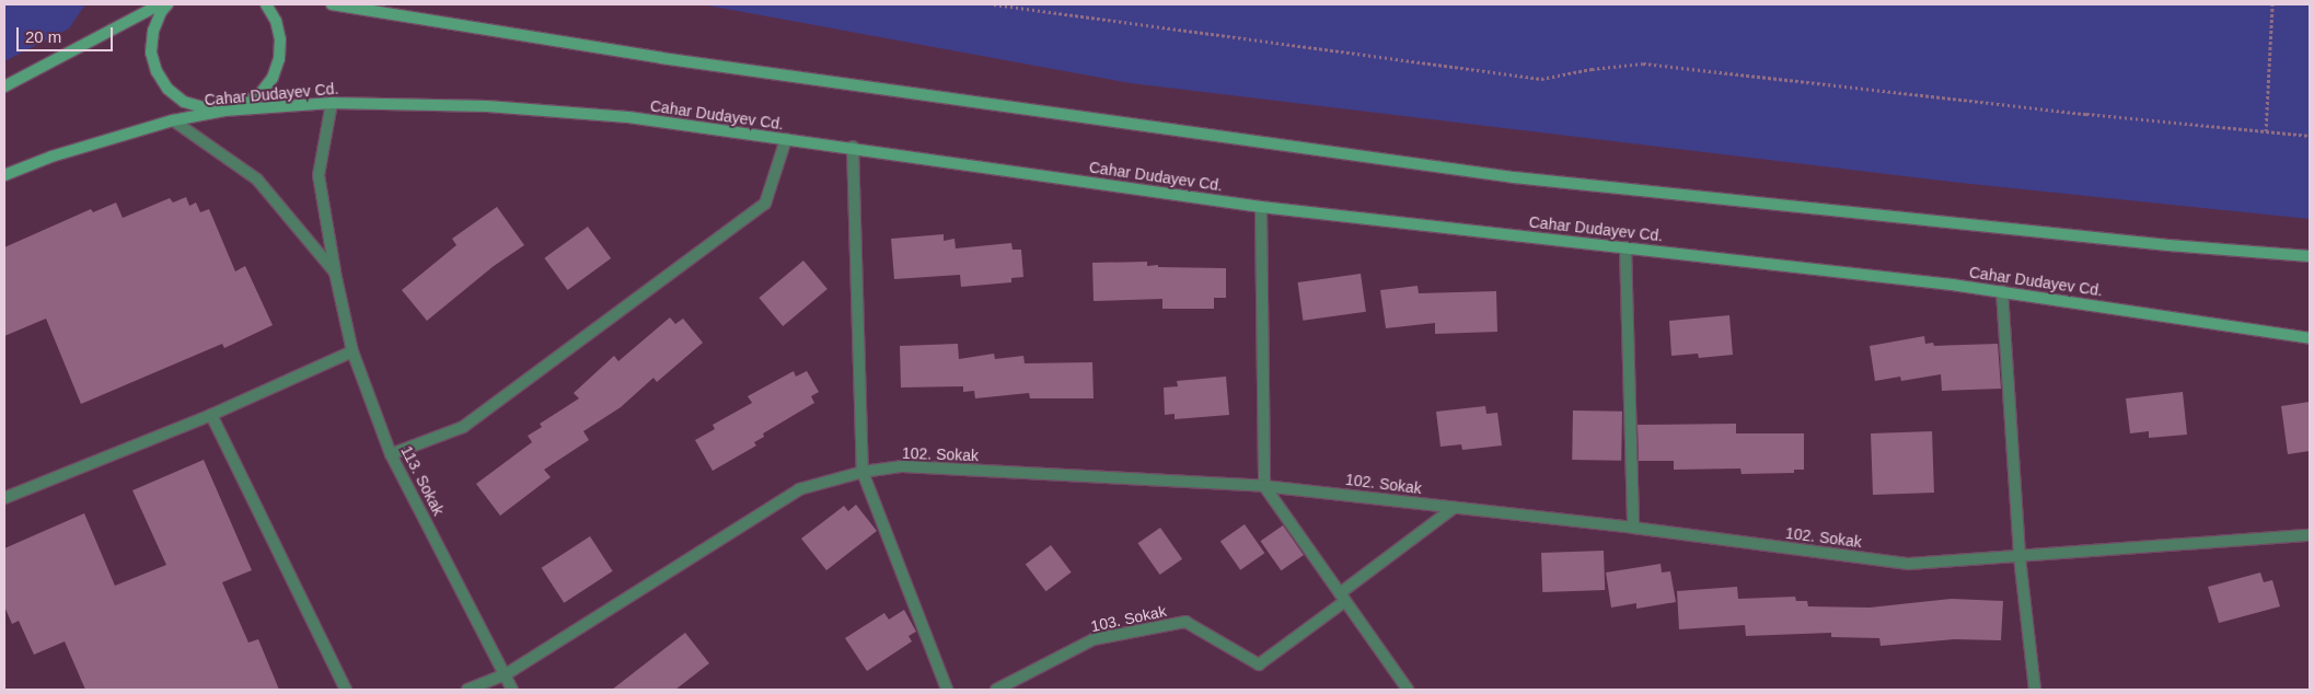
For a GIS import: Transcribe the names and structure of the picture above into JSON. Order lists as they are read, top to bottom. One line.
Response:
{"streets":{"main road":["Cahar Dudayev Cd."],"street":["102. Sokak","113. Sokak","103. Sokak"]},"crossings":[["Cahar Dudayev Cd.","113. Sokak"],["102. Sokak","113. Sokak"]],"scale_bar":"20 m"}
